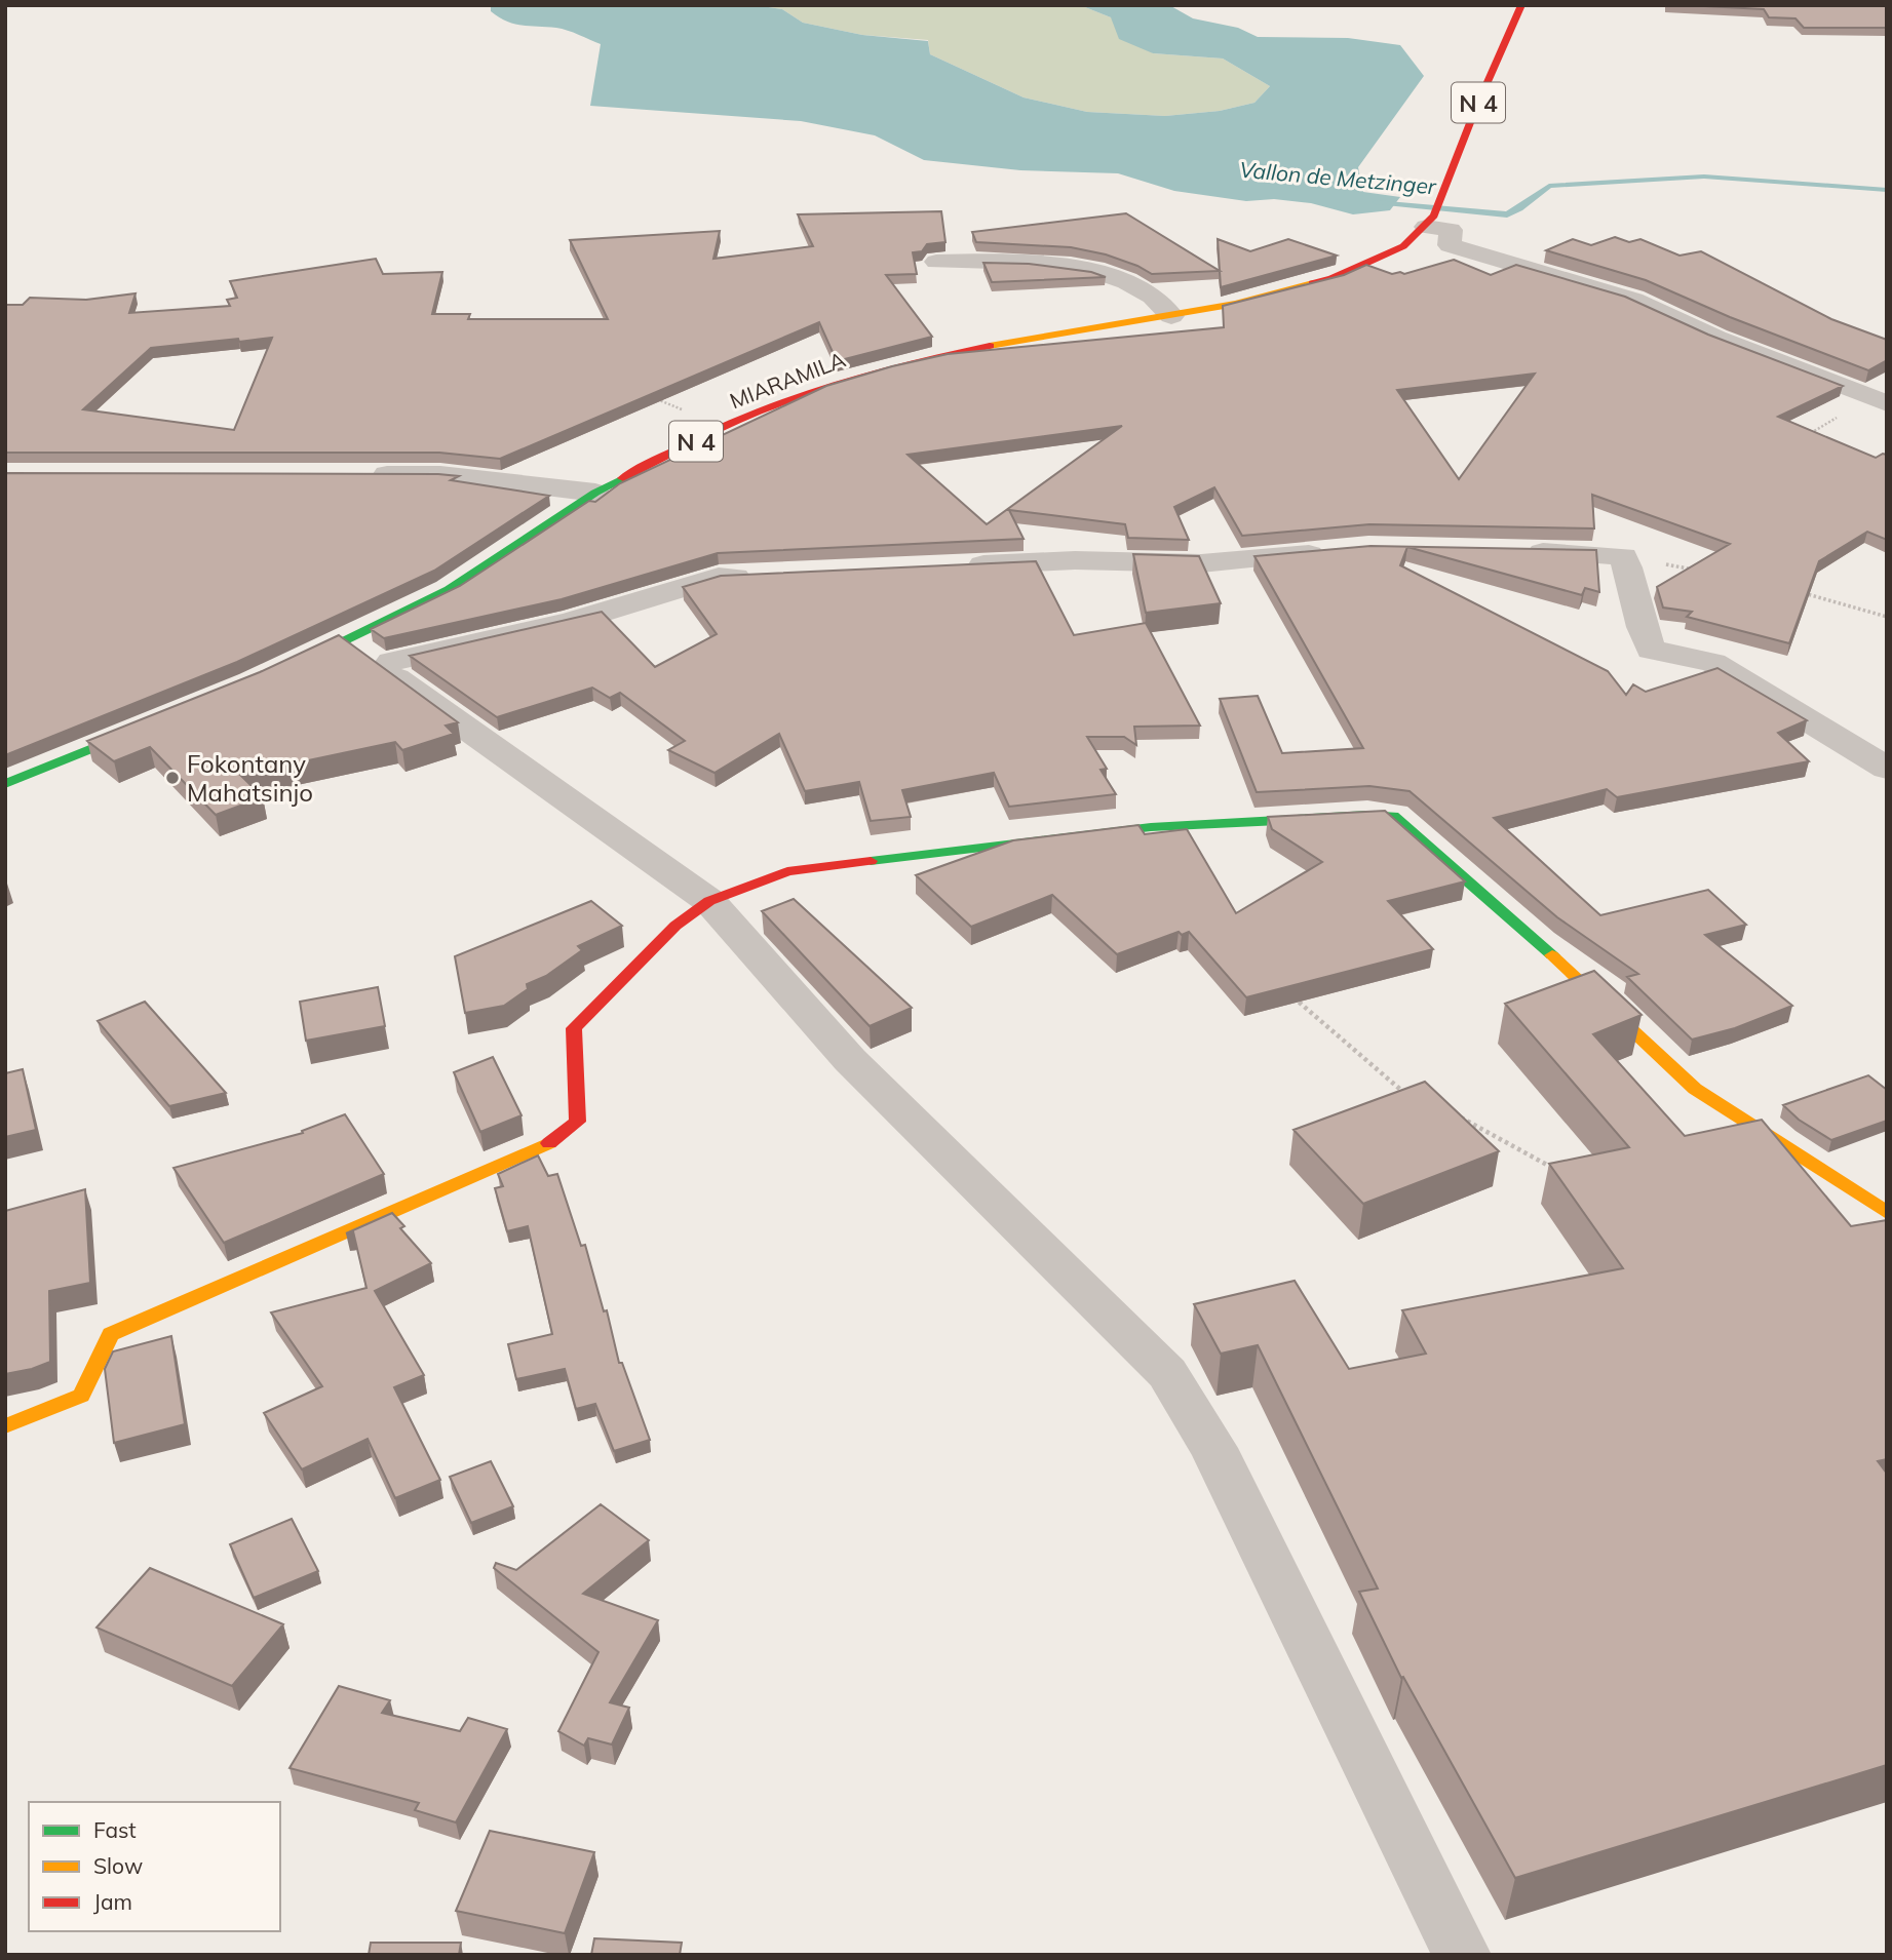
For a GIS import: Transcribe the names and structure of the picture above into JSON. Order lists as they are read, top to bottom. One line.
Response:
{"streets":{"main road":["N 4","MIARAMILA"]},"crossings":[["N 4","MIARAMILA"]],"water":["Vallon de Metzinger"],"places":["Fokontany Mahatsinjo"],"legend":["Fast","Slow","Jam"]}
